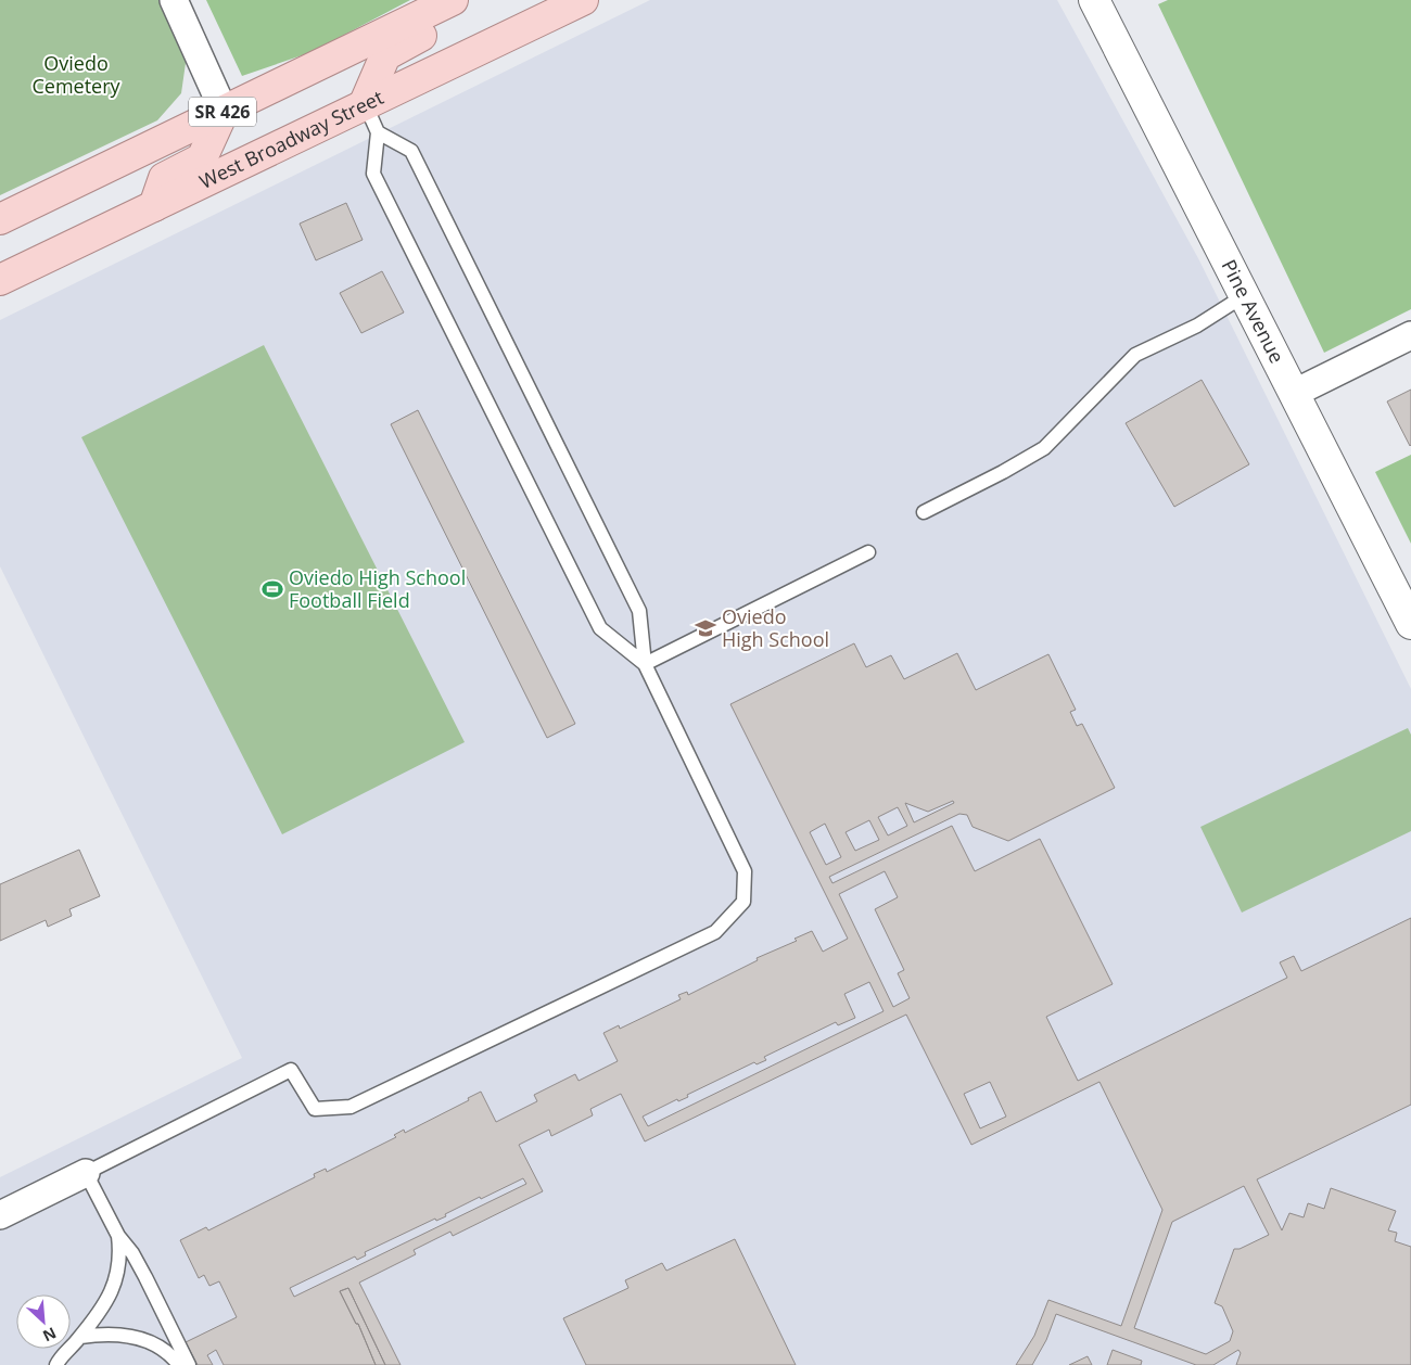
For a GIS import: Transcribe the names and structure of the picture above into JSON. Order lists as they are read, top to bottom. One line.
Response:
{"streets":{"main road":["SR 426","West Broadway Street"],"street":["Pine Avenue"]},"parks":["Oviedo Cemetery"],"places":{"sports":["Oviedo High School Football Field"],"school or university":["Oviedo High School"]},"north":"bottom right"}
